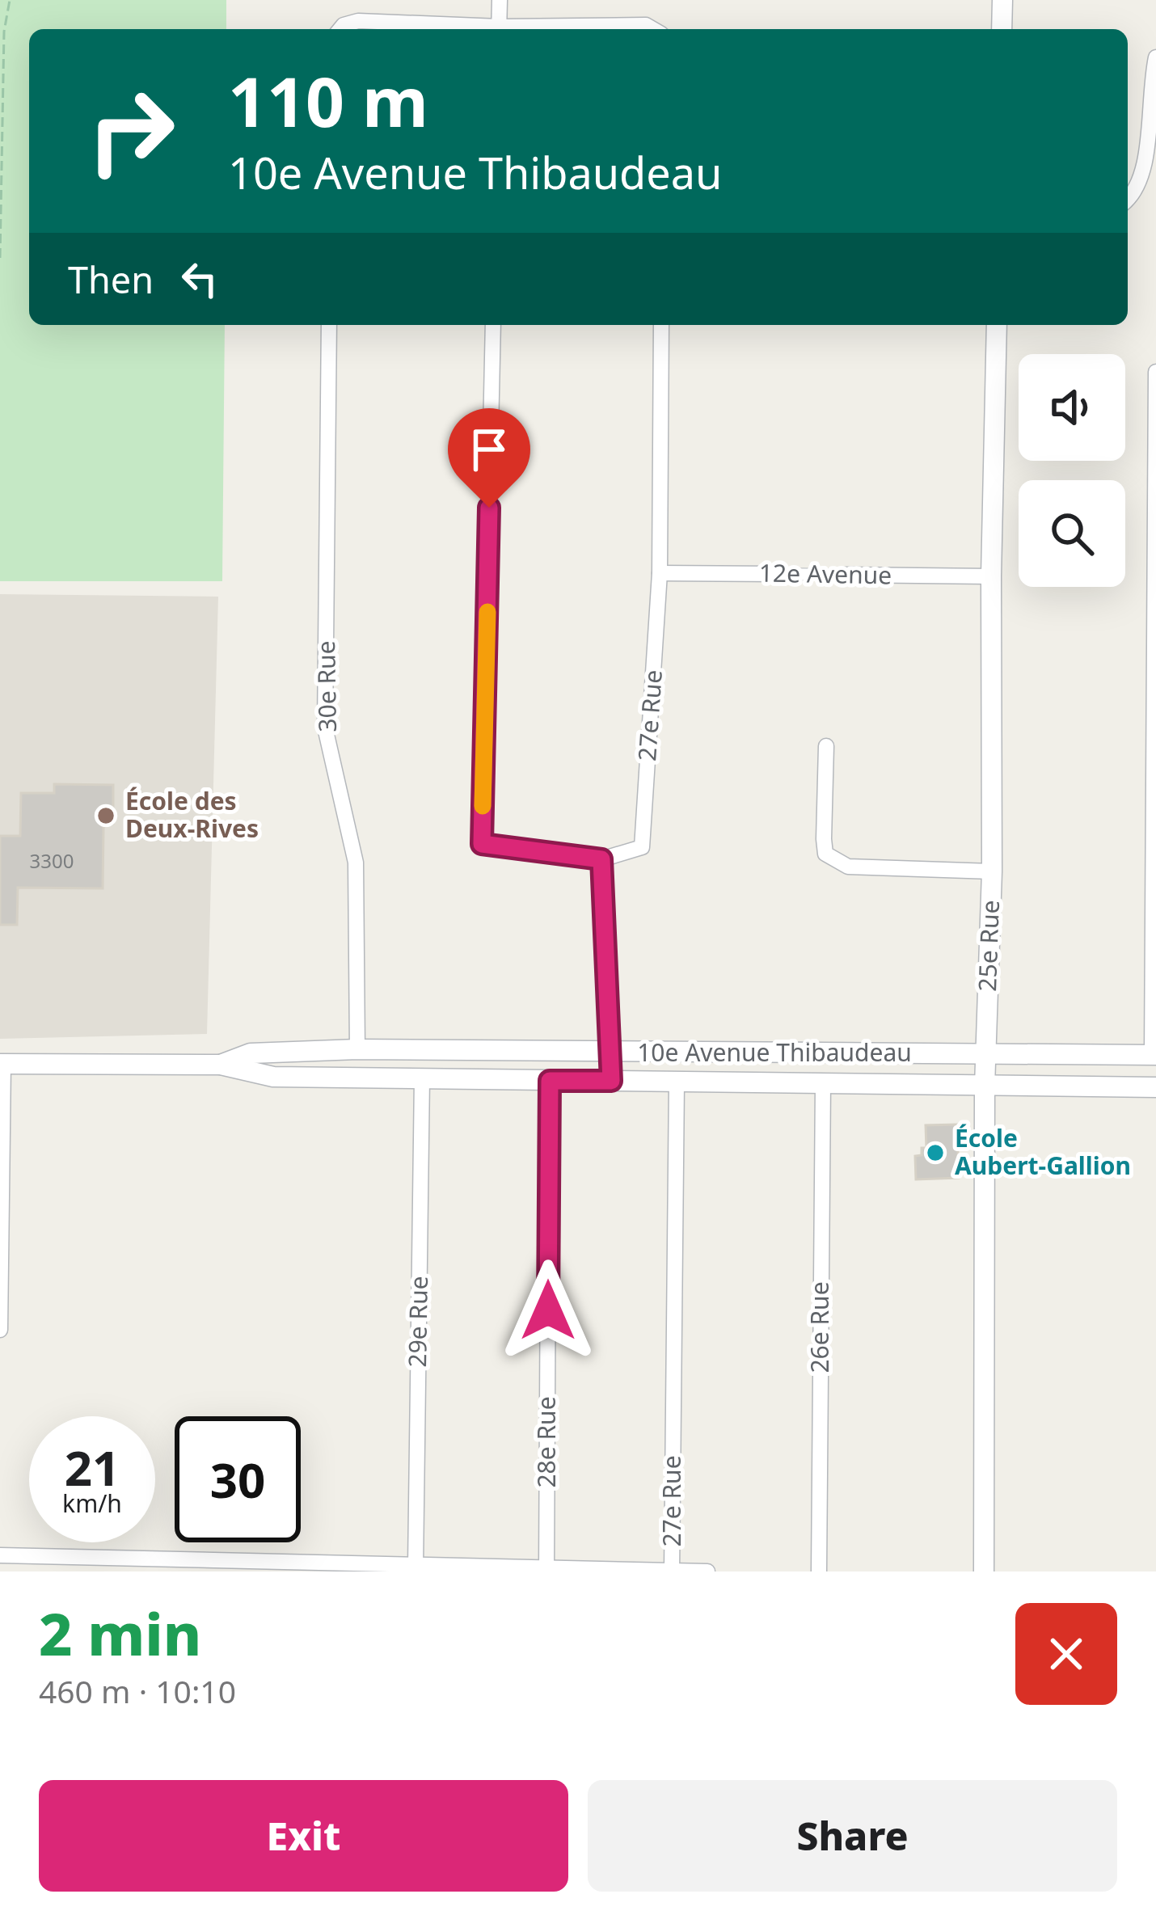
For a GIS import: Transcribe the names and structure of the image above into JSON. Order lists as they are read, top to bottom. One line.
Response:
{"streets":{"street":["12e Avenue","30e Rue","27e Rue","25e Rue","10e Avenue Thibaudeau","29e Rue","26e Rue","28e Rue"]},"crossings":[["12e Avenue","27e Rue"],["12e Avenue","25e Rue"],["30e Rue","10e Avenue Thibaudeau"],["27e Rue","10e Avenue Thibaudeau"],["25e Rue","10e Avenue Thibaudeau"],["10e Avenue Thibaudeau","29e Rue"],["10e Avenue Thibaudeau","26e Rue"],["10e Avenue Thibaudeau","28e Rue"]],"places":["École des Deux-Rives","École Aubert-Gallion"],"house_numbers":["3300"],"page":{"turn":["110 m","10e Avenue Thibaudeau"],"then":"Then","speed":"21 km/h","limit":"30","heading":["2 min","460 m · 10:10"],"buttons":["Exit","Share"]}}
